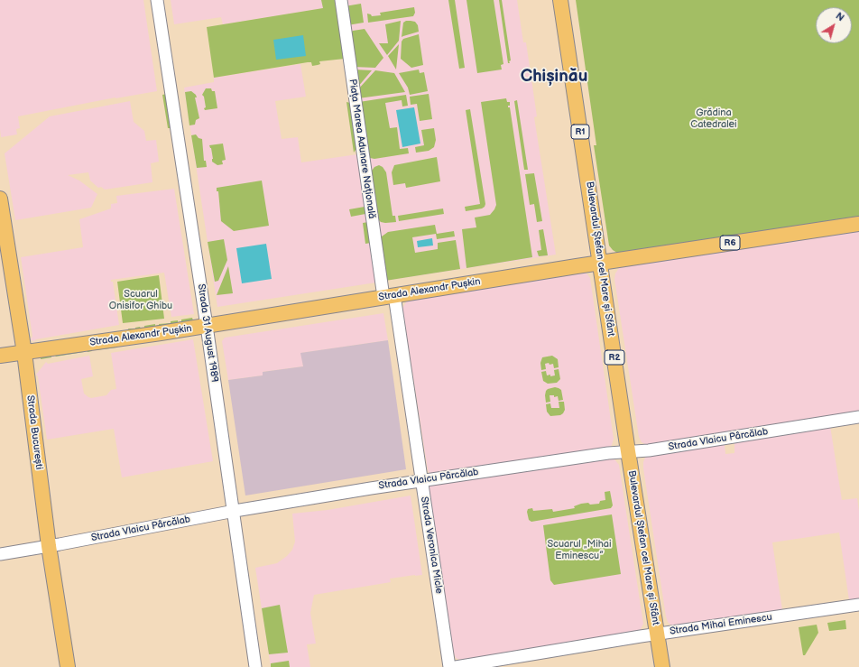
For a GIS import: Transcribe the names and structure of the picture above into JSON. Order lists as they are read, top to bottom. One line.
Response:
{"streets":{"main road":["R1","R6","Bulevardul Ștefan cel Mare și Sfânt","Strada Alexandr Pușkin","R2","Strada București"],"street":["Piața Marea Adunare Națională","Strada 31 August 1989","Strada Vlaicu Pârcălab","Strada Veronica Micle","Strada Mihai Eminescu"]},"crossings":[["Piața Marea Adunare Națională","Strada Alexandr Pușkin"],["Piața Marea Adunare Națională","Strada Veronica Micle"],["Bulevardul Ștefan cel Mare și Sfânt","Strada Alexandr Pușkin"],["Bulevardul Ștefan cel Mare și Sfânt","Strada Vlaicu Pârcălab"],["Bulevardul Ștefan cel Mare și Sfânt","Strada Mihai Eminescu"],["Strada Alexandr Pușkin","Strada 31 August 1989"],["Strada Alexandr Pușkin","Strada București"],["Strada Alexandr Pușkin","Strada Veronica Micle"],["Strada 31 August 1989","Strada Vlaicu Pârcălab"],["Strada București","Strada Vlaicu Pârcălab"],["Strada Vlaicu Pârcălab","Strada Veronica Micle"]],"districts":["Chișinău"],"parks":["Grădina Catedralei","Scuarul Onisifor Ghibu","Scuarul „Mihai Eminescu”"],"north":"top right"}
